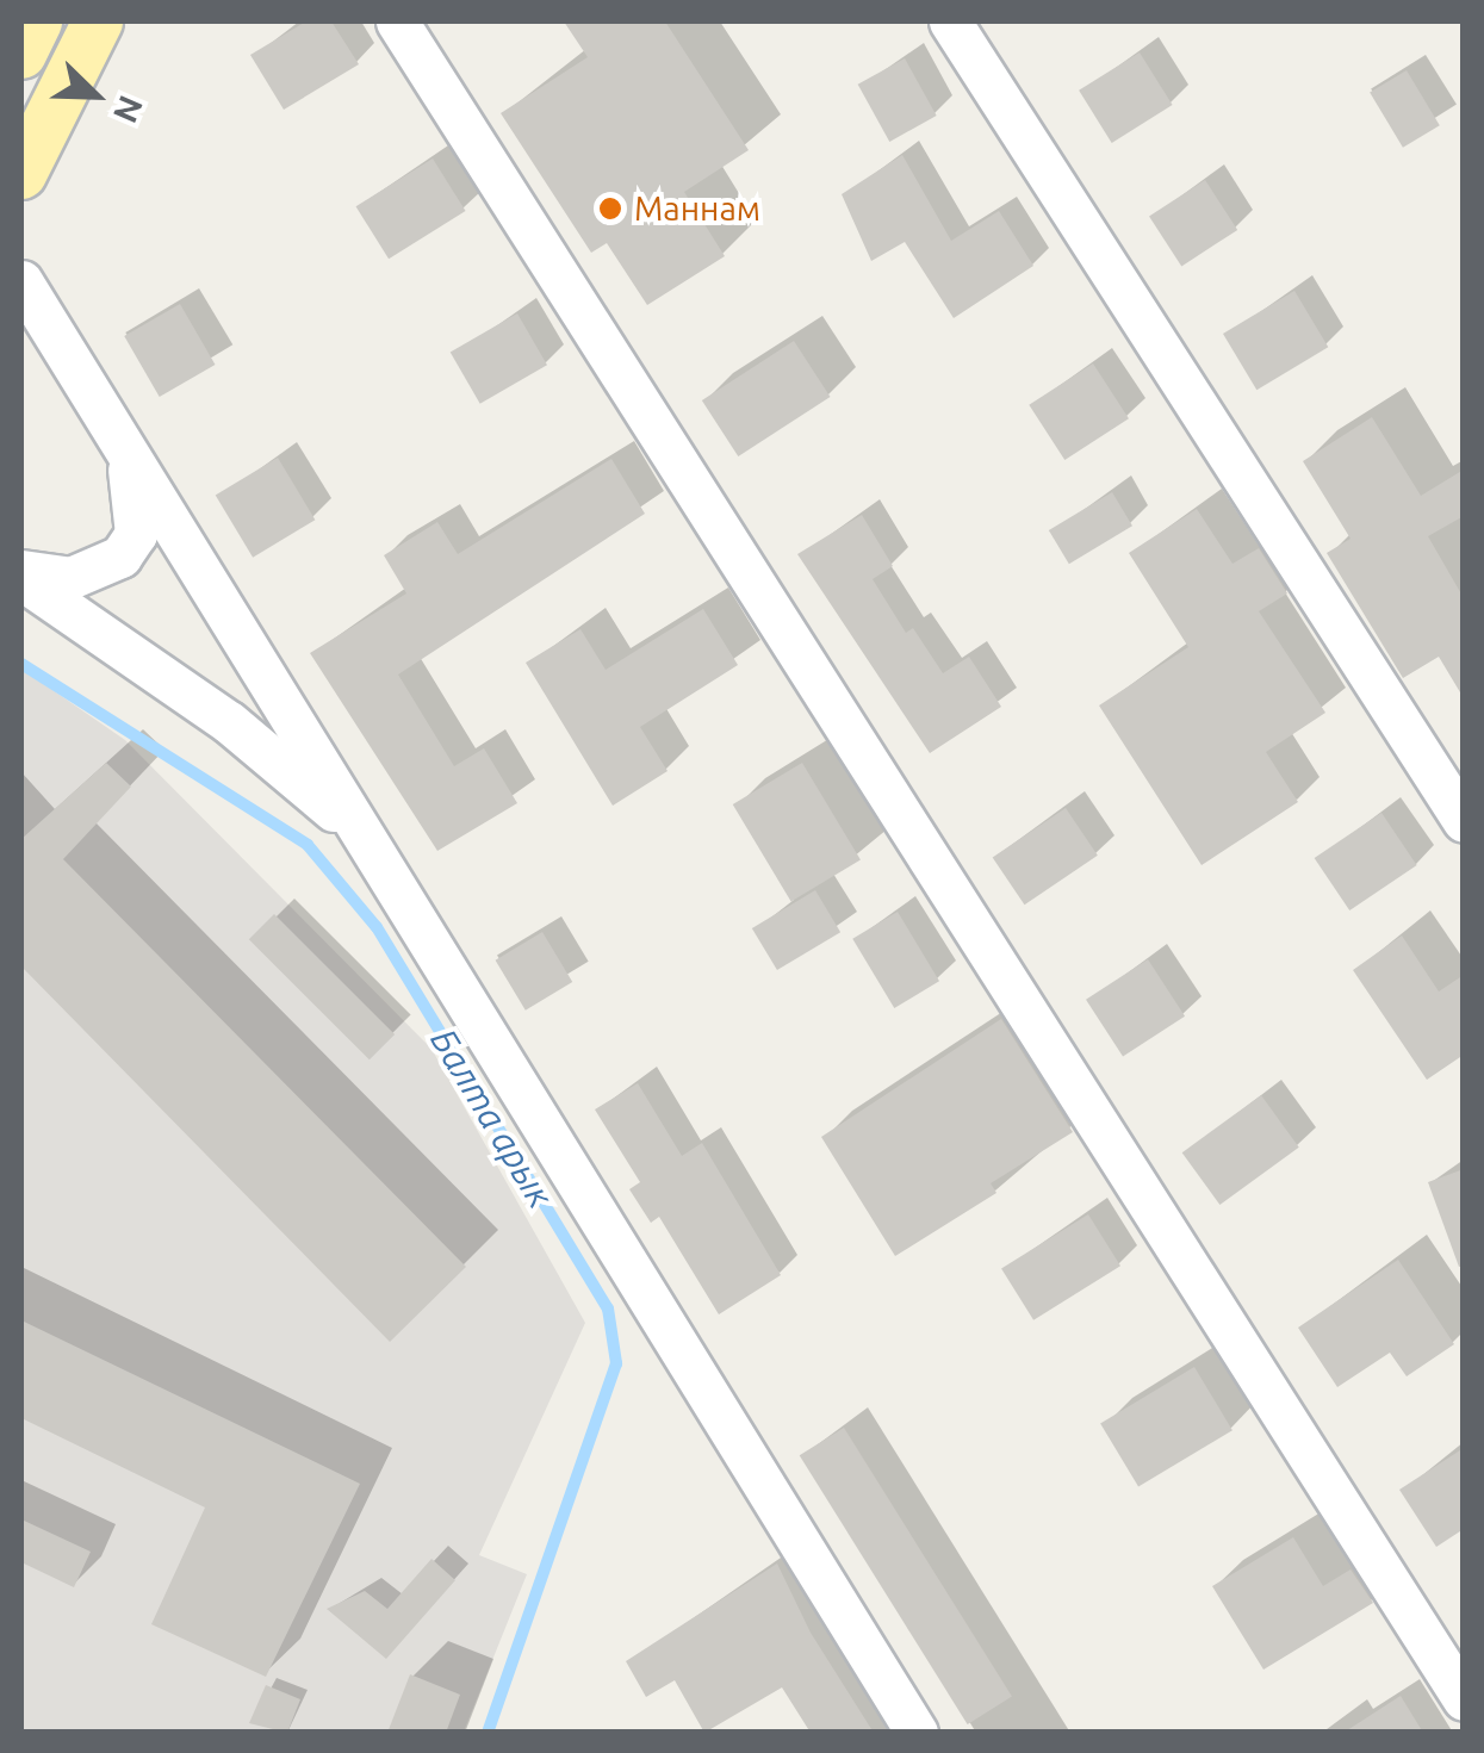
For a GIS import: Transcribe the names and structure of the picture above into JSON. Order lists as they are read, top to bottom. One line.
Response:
{"water":["Балта арык"],"places":["Маннам"],"north":"bottom right"}
